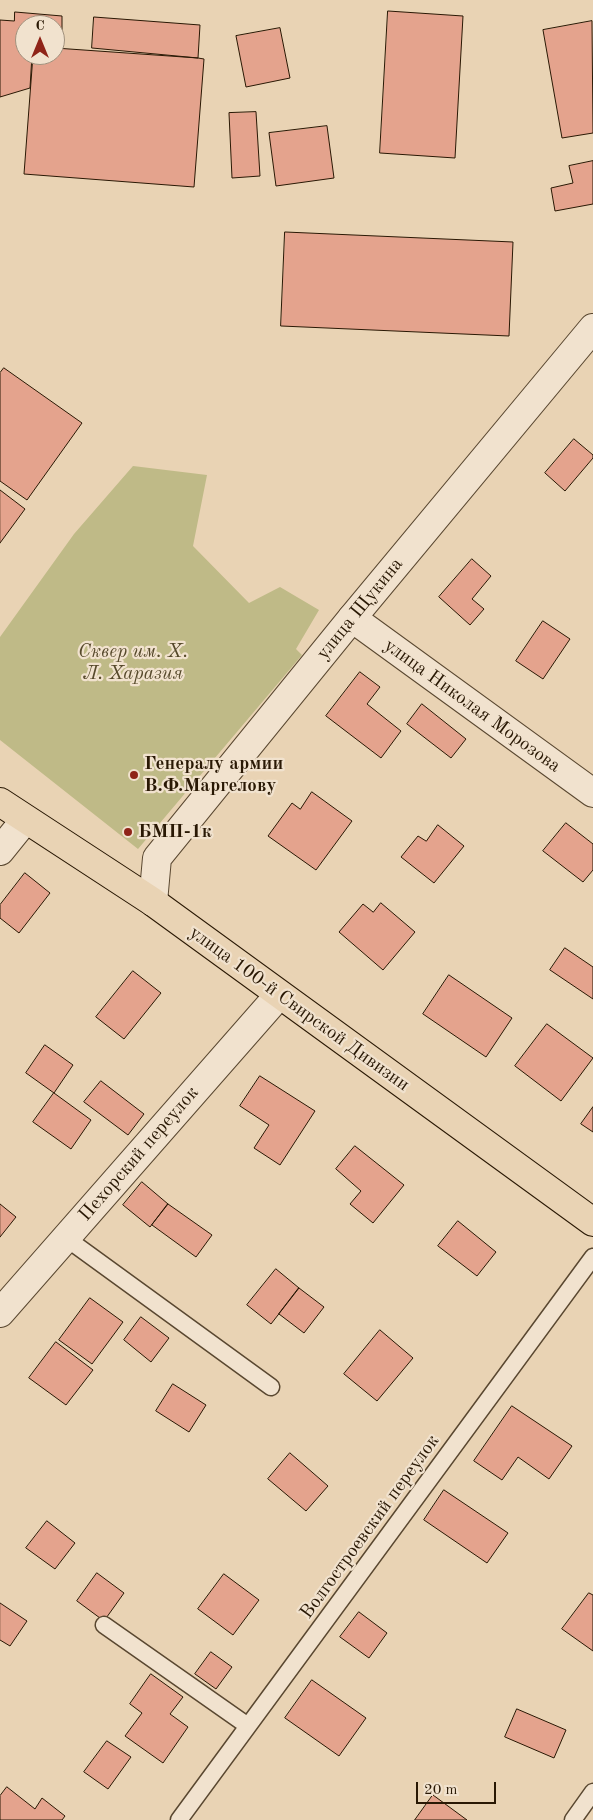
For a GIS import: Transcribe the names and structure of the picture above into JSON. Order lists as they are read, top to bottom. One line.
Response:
{"streets":{"main road":["улица 100-й Свирской Дивизии"],"street":["улица Щукина","улица Николая Морозова","Пехорский переулок"],"lane":["Волгостроевский переулок"]},"crossings":[["улица Щукина","улица Николая Морозова"],["улица Щукина","улица 100-й Свирской Дивизии"],["улица 100-й Свирской Дивизии","Пехорский переулок"]],"parks":["Сквер им. Х. Л. Харазия"],"places":["Генералу армии В.Ф.Маргелову","БМП-1к"],"scale_bar":"20 m","north":"top"}
